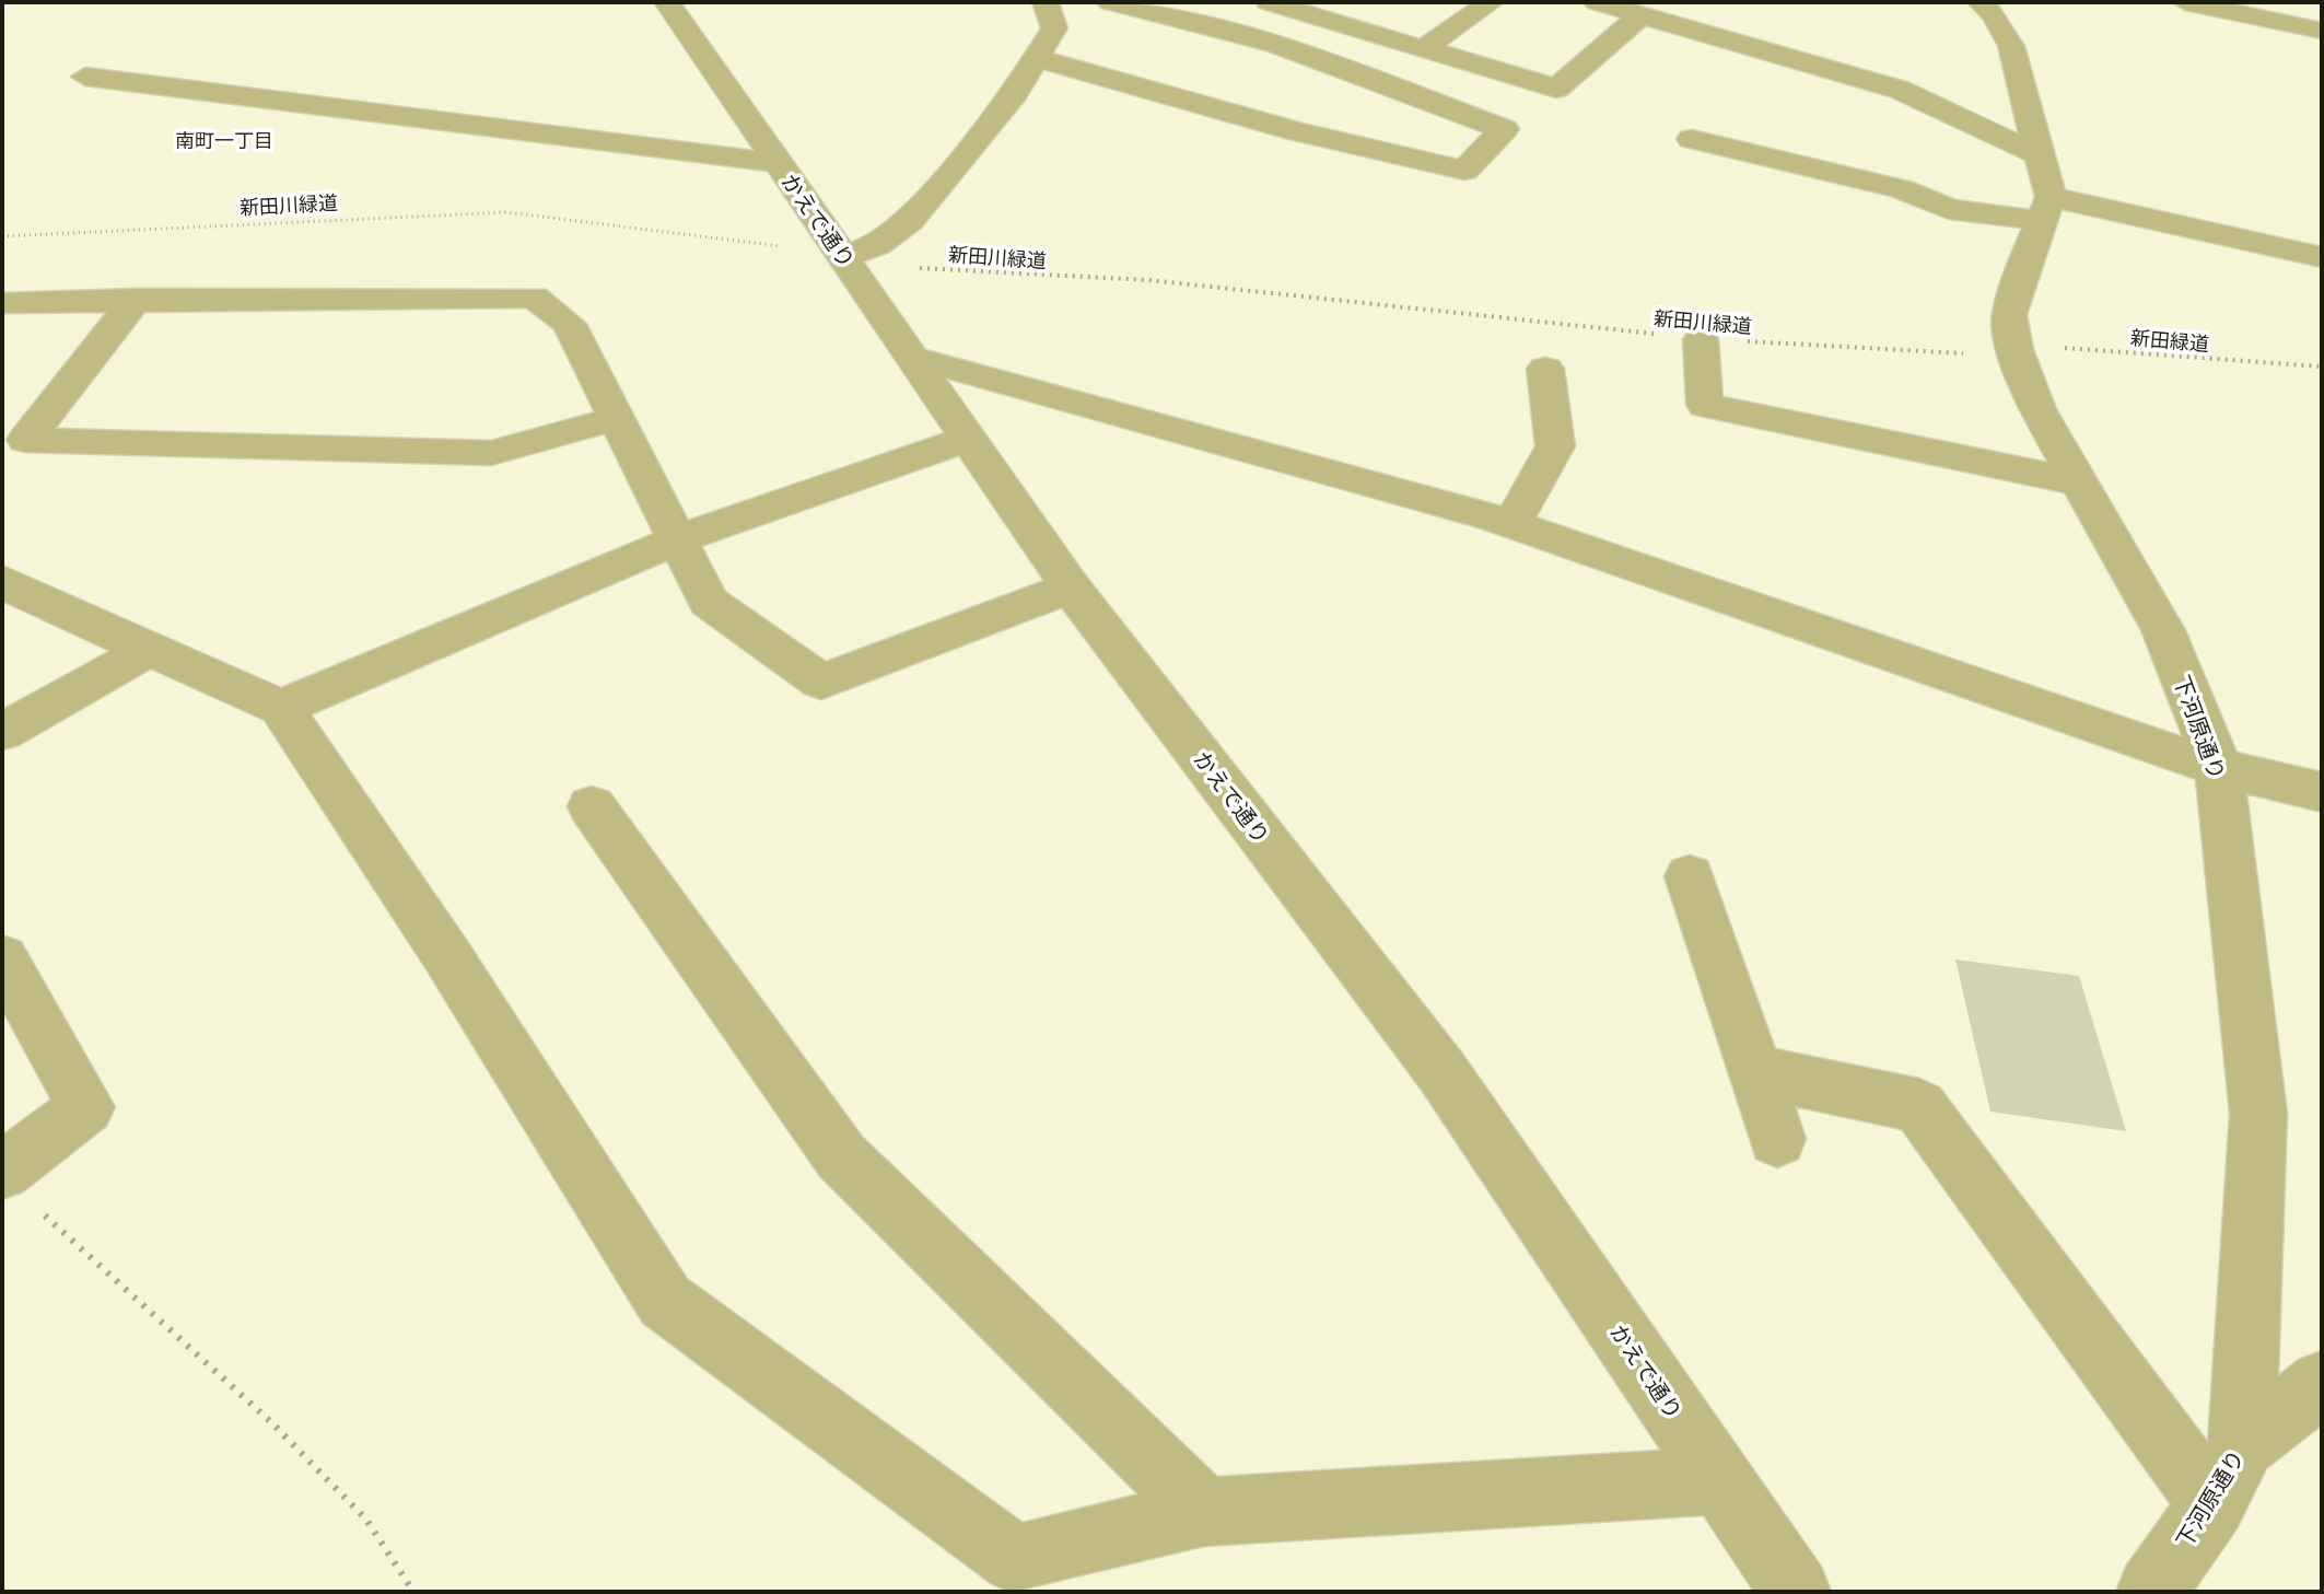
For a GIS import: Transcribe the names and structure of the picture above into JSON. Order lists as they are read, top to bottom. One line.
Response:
{"streets":{"street":["かえで通り","下河原通り"],"path":["新田川緑道","新田緑道"]},"crossings":[["新田川緑道","かえで通り"],["新田川緑道","新田緑道"],["新田川緑道","下河原通り"],["新田緑道","下河原通り"]],"districts":["南町一丁目"]}
